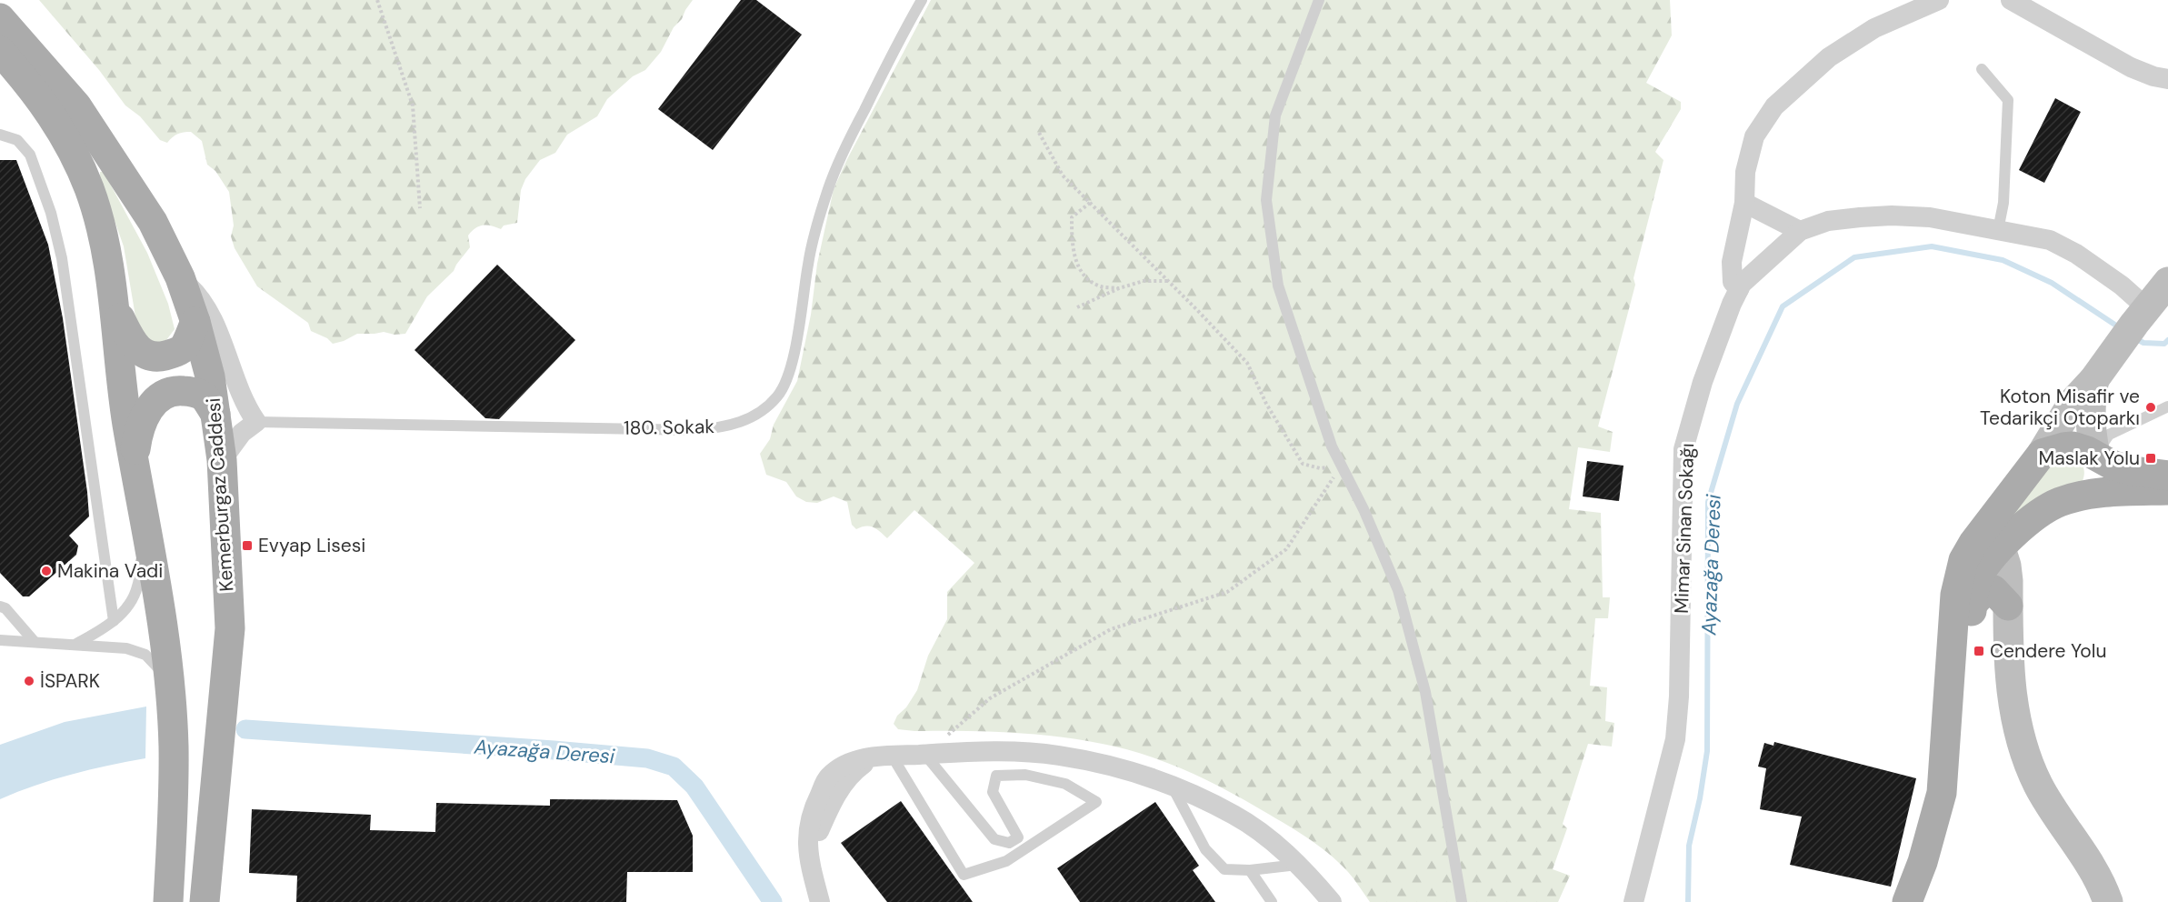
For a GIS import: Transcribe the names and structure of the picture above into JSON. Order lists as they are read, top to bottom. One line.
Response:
{"streets":{"main road":["Kemerburgaz Caddesi"],"street":["Mimar Sinan Sokağı"],"lane":["180. Sokak"]},"water":["Ayazağa Deresi"],"places":{"other":["Koton Misafir ve Tedarikçi Otoparkı","Makina Vadi","İSPARK"],"transit":["Maslak Yolu","Evyap Lisesi","Cendere Yolu"]}}
